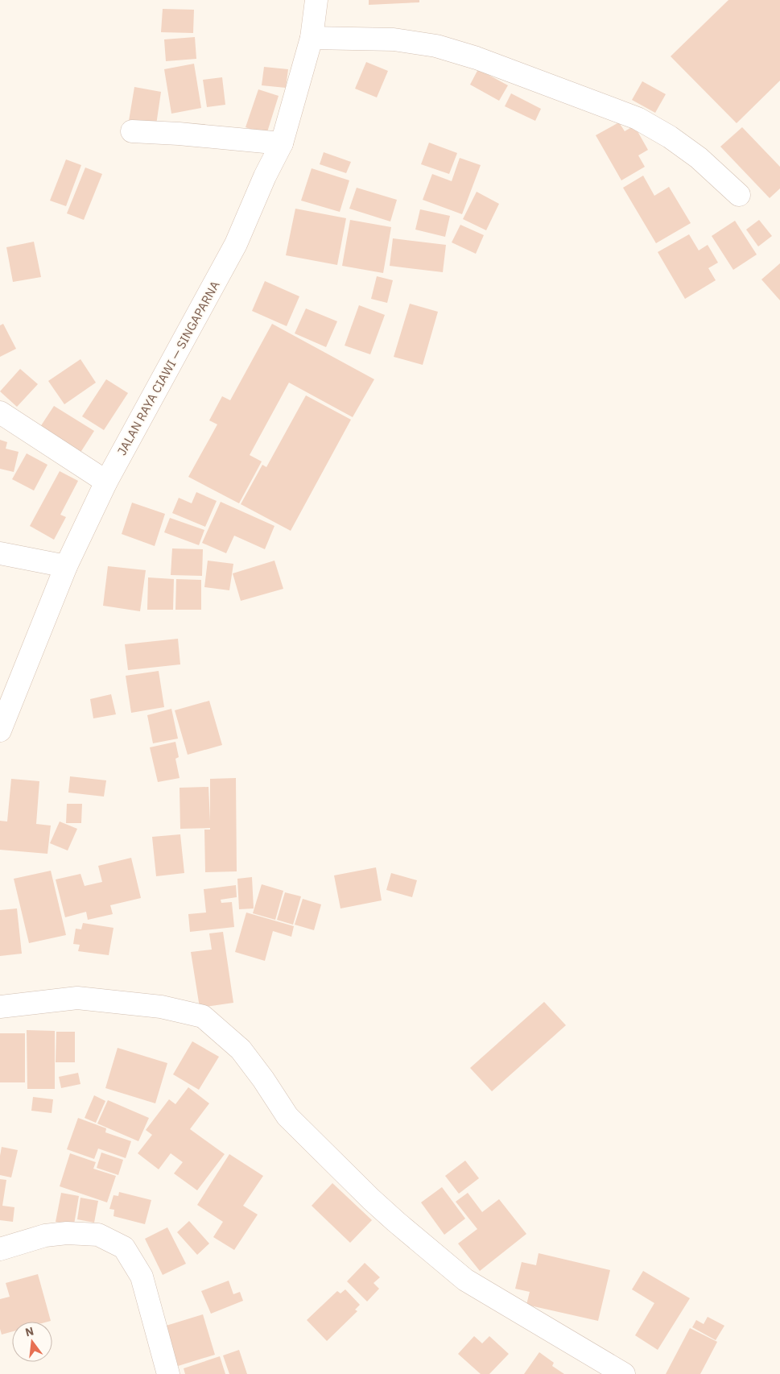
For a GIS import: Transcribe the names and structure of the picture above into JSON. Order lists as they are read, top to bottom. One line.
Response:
{"streets":{"street":["JALAN RAYA CIAWI — SINGAPARNA"]},"north":"top"}
